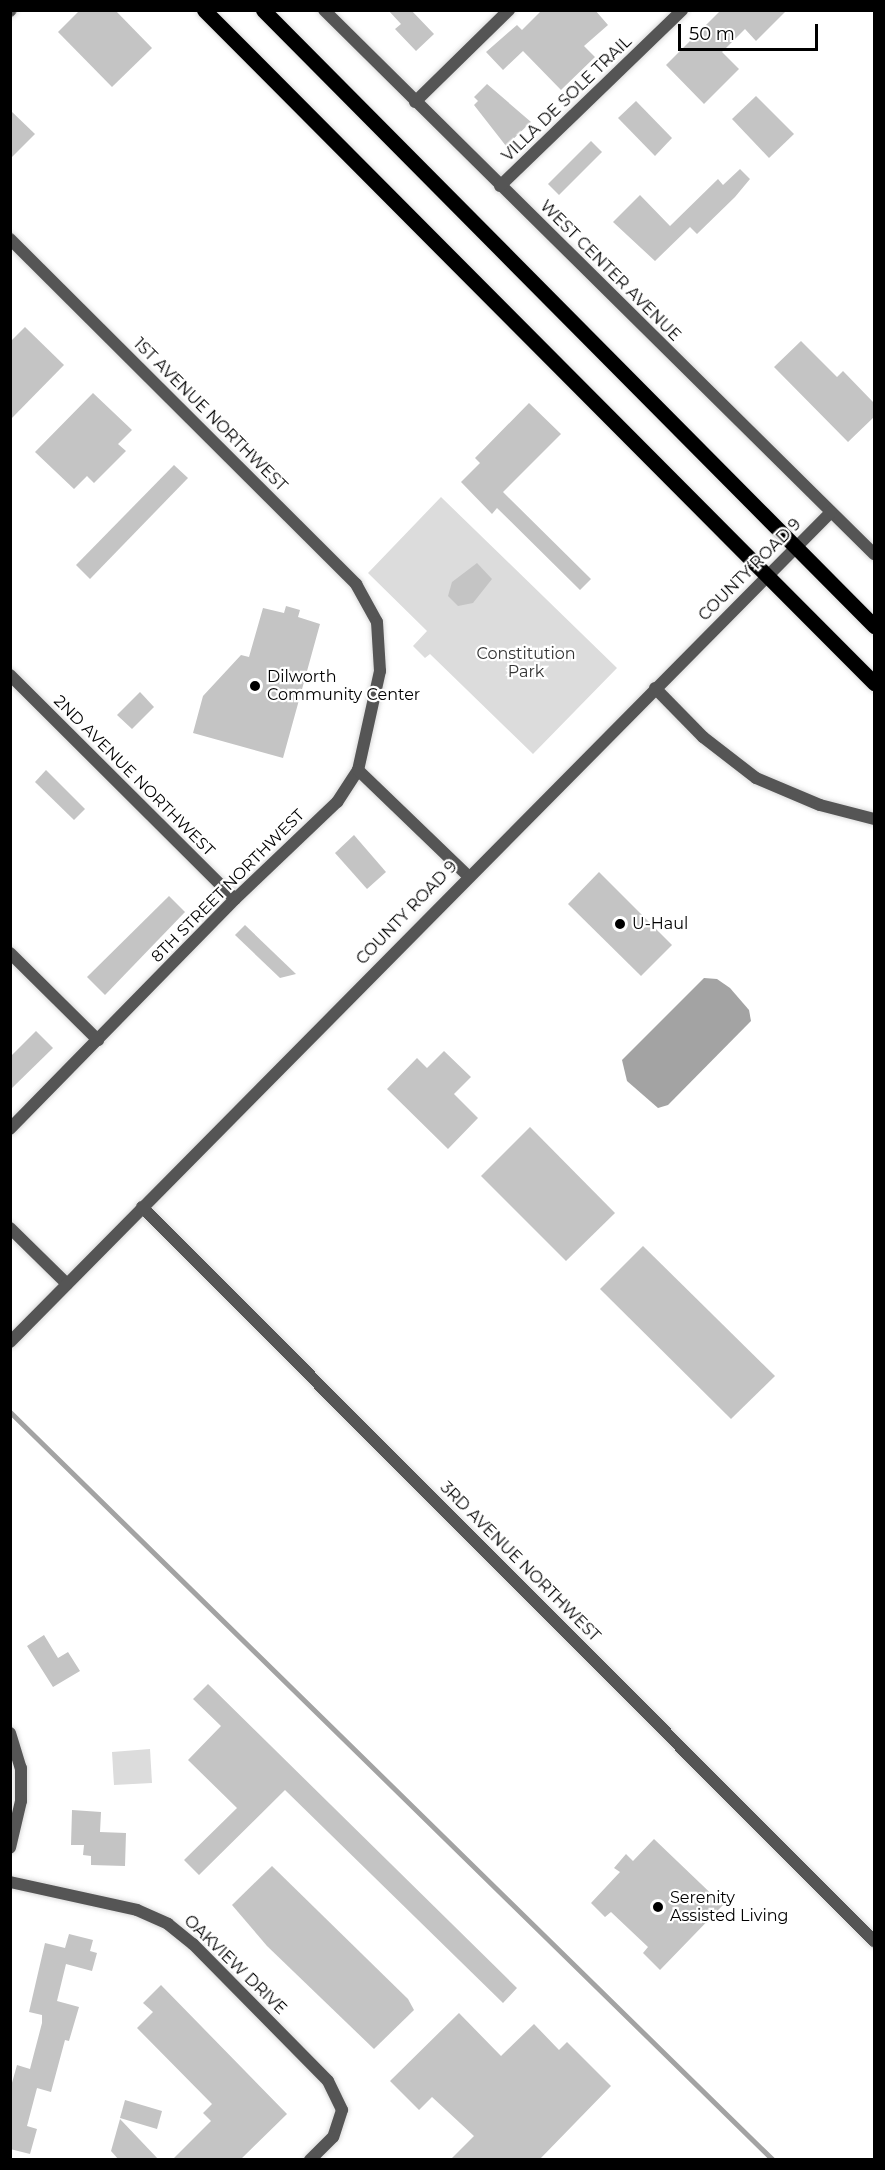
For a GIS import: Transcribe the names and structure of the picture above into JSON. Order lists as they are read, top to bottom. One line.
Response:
{"streets":{"street":["VILLA DE SOLE TRAIL","WEST CENTER AVENUE","1ST AVENUE NORTHWEST","COUNTY ROAD 9","2ND AVENUE NORTHWEST","8TH STREET NORTHWEST","3RD AVENUE NORTHWEST","OAKVIEW DRIVE"]},"crossings":[["VILLA DE SOLE TRAIL","WEST CENTER AVENUE"],["WEST CENTER AVENUE","COUNTY ROAD 9"],["1ST AVENUE NORTHWEST","8TH STREET NORTHWEST"],["COUNTY ROAD 9","3RD AVENUE NORTHWEST"],["2ND AVENUE NORTHWEST","8TH STREET NORTHWEST"]],"parks":["Constitution Park"],"places":["Dilworth Community Center","U-Haul","Serenity Assisted Living"],"scale_bar":"50 m"}
